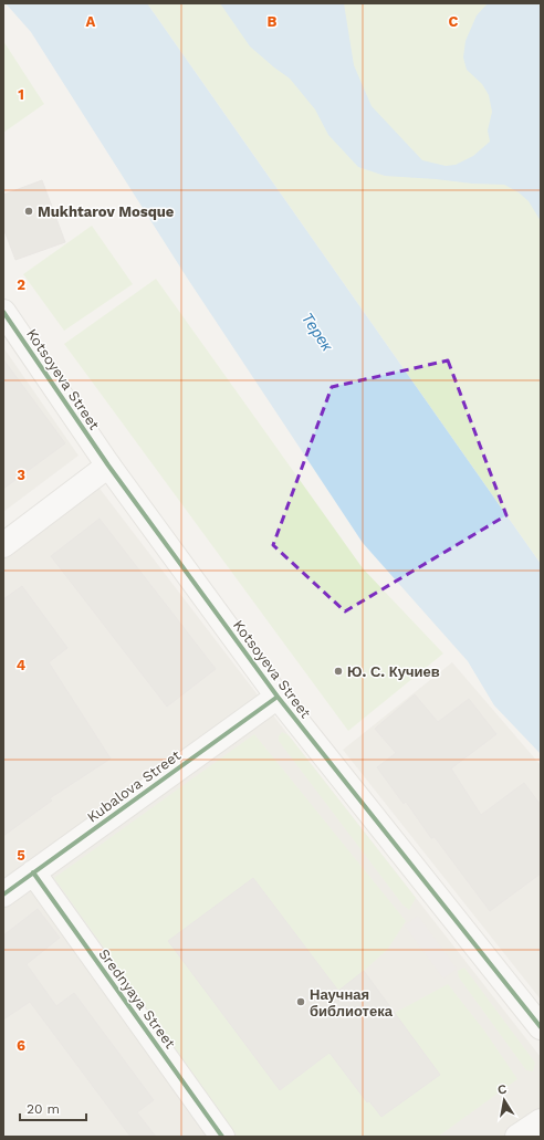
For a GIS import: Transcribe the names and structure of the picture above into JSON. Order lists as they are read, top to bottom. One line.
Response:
{"streets":{"street":["Kotsoyeva Street","Kubalova Street","Srednyaya Street"]},"crossings":[["Kotsoyeva Street","Kubalova Street"],["Kubalova Street","Srednyaya Street"]],"water":["Терек"],"places":["Mukhtarov Mosque","Ю. С. Кучиев","Научная библиотека"],"scale_bar":"20 m","north":"top","grid":{"columns":["A","B","C"],"rows":["1","2","3","4","5","6"]}}
